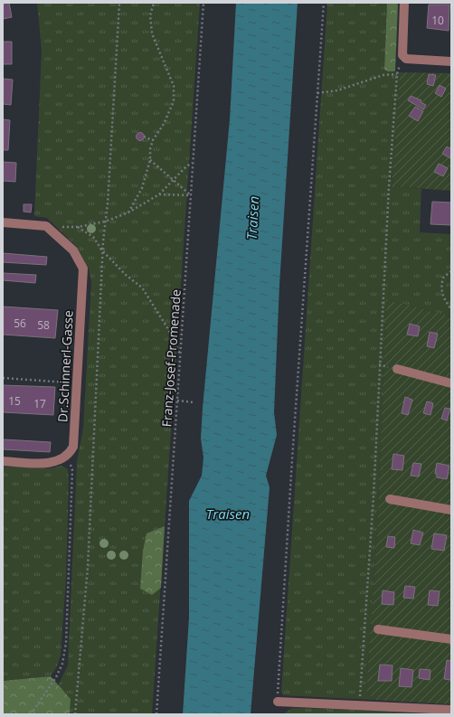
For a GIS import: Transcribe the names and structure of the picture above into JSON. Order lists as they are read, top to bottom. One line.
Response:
{"streets":{"street":["Dr.Schinnerl-Gasse"],"path":["Franz-Josef-Promenade"]},"water":["Traisen"],"house_numbers":["10","56","58","15","17"]}
